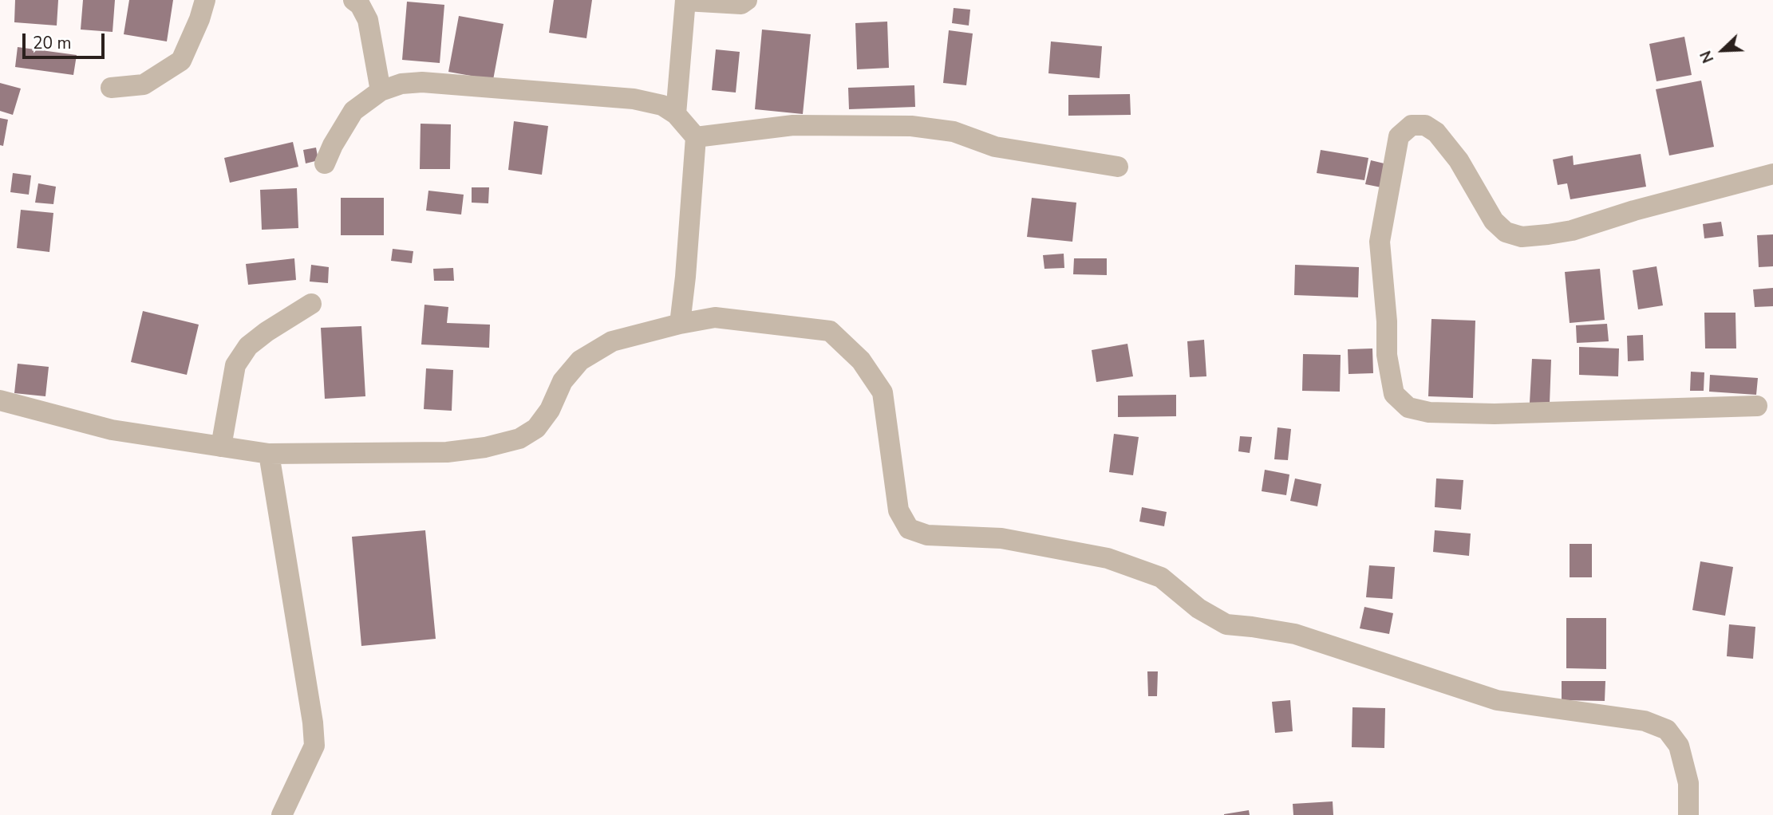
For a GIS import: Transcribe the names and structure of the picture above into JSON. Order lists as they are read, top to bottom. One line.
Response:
{"scale_bar":"20 m","north":"bottom left"}
